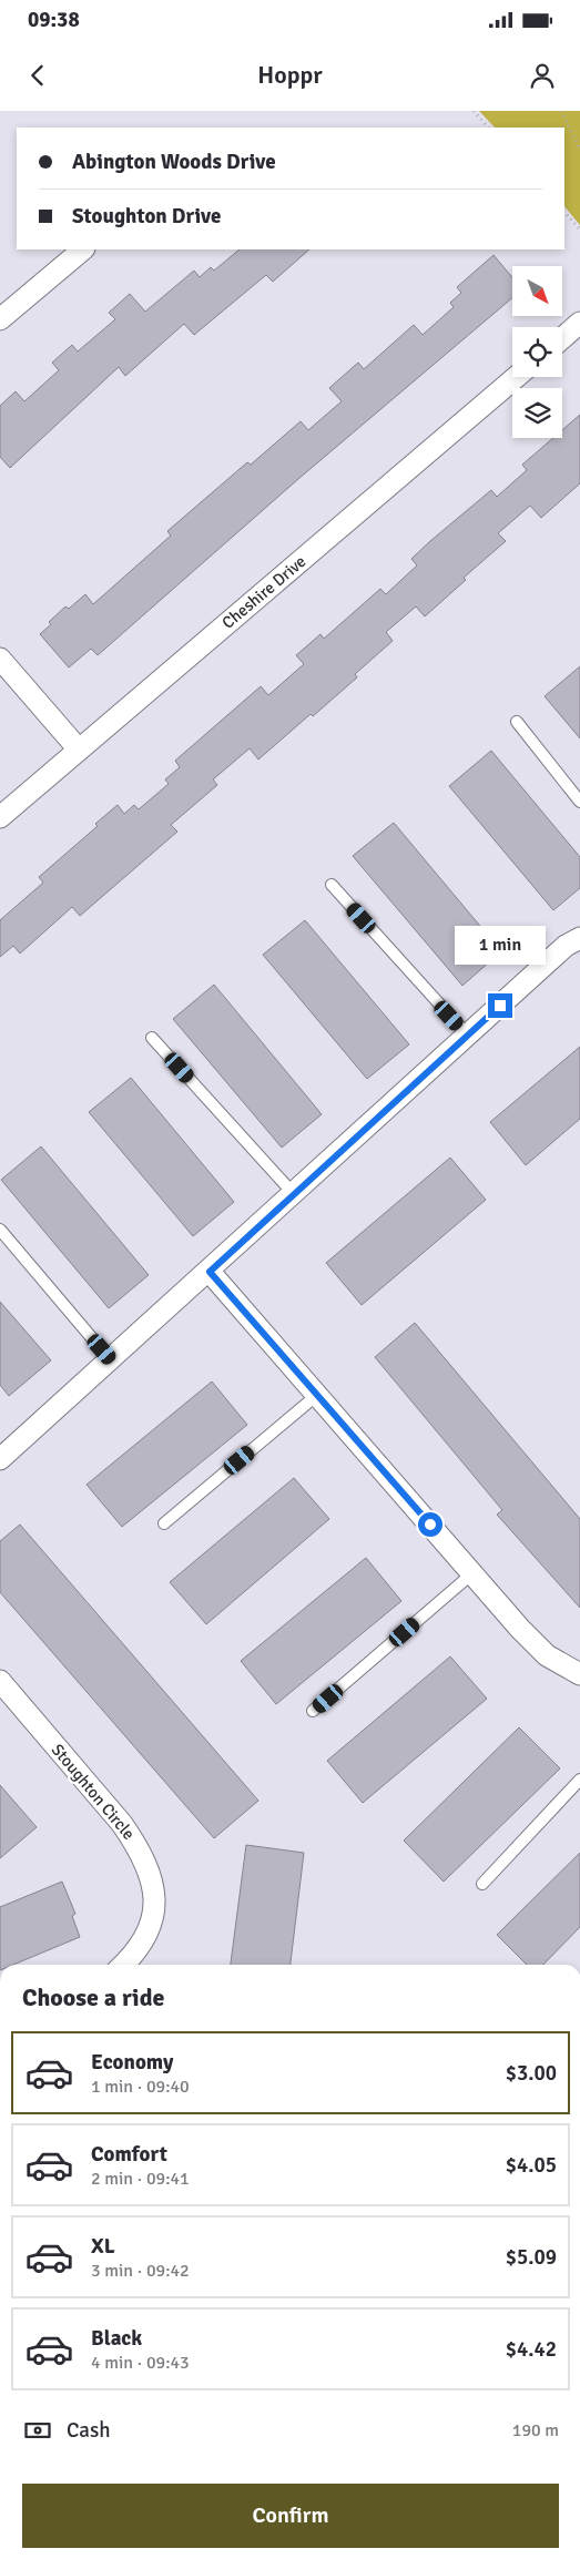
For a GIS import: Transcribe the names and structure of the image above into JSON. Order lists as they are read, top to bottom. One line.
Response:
{"streets":{"street":["Cheshire Drive","Stoughton Circle"]},"north":"bottom right","page":{"status":"09:38","header":"Hoppr","banner":["Abington Woods Drive","Stoughton Drive"],"bubble":"1 min","heading":"Choose a ride","list":[{"name":"Economy","note":"1 min · 09:40","value":"$3.00"},{"name":"Comfort","note":"2 min · 09:41","value":"$4.05"},{"name":"XL","note":"3 min · 09:42","value":"$5.09"},{"name":"Black","note":"4 min · 09:43","value":"$4.42"}],"pay":["Cash","190 m"],"buttons":"Confirm"}}
